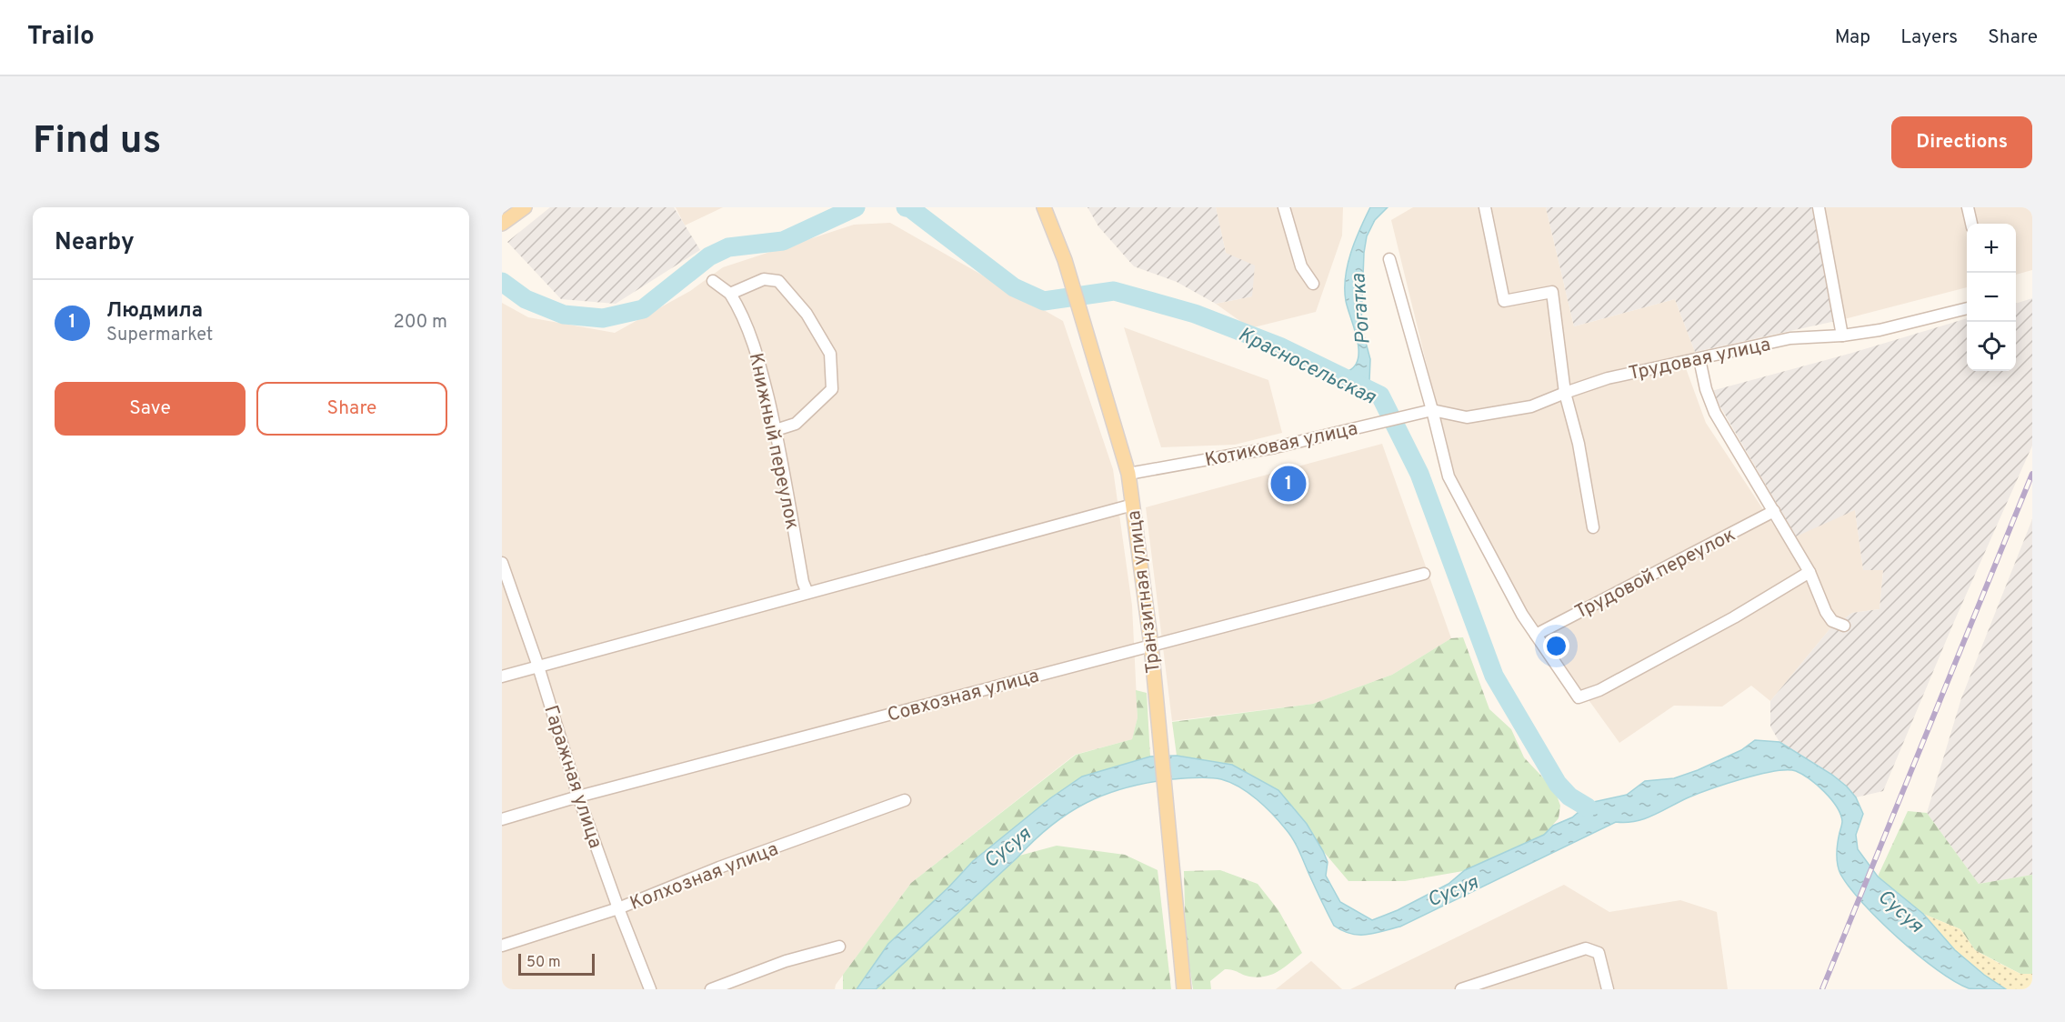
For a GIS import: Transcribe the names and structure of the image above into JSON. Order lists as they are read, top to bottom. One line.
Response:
{"streets":{"main road":["Транзитная улица"],"street":["Трудовая улица","Книжный переулок","Котиковая улица","Трудовой переулок","Совхозная улица","Гаражная улица","Колхозная улица"]},"crossings":[["Трудовая улица","Котиковая улица"],["Котиковая улица","Транзитная улица"],["Транзитная улица","Совхозная улица"],["Совхозная улица","Гаражная улица"],["Гаражная улица","Колхозная улица"]],"water":["Рогатка","Красносельская","Сусуя"],"scale_bar":"50 m","page":{"header":"Trailo","nav":["Map","Layers","Share"],"buttons":["Directions",["Save","Share"]],"title":"Find us","heading":"Nearby","map_buttons":["+","−"],"list":[{"mark":"1","name":"Людмила","note":"Supermarket","value":"200 m"}],"pins":"1","scale":"50 m"}}
